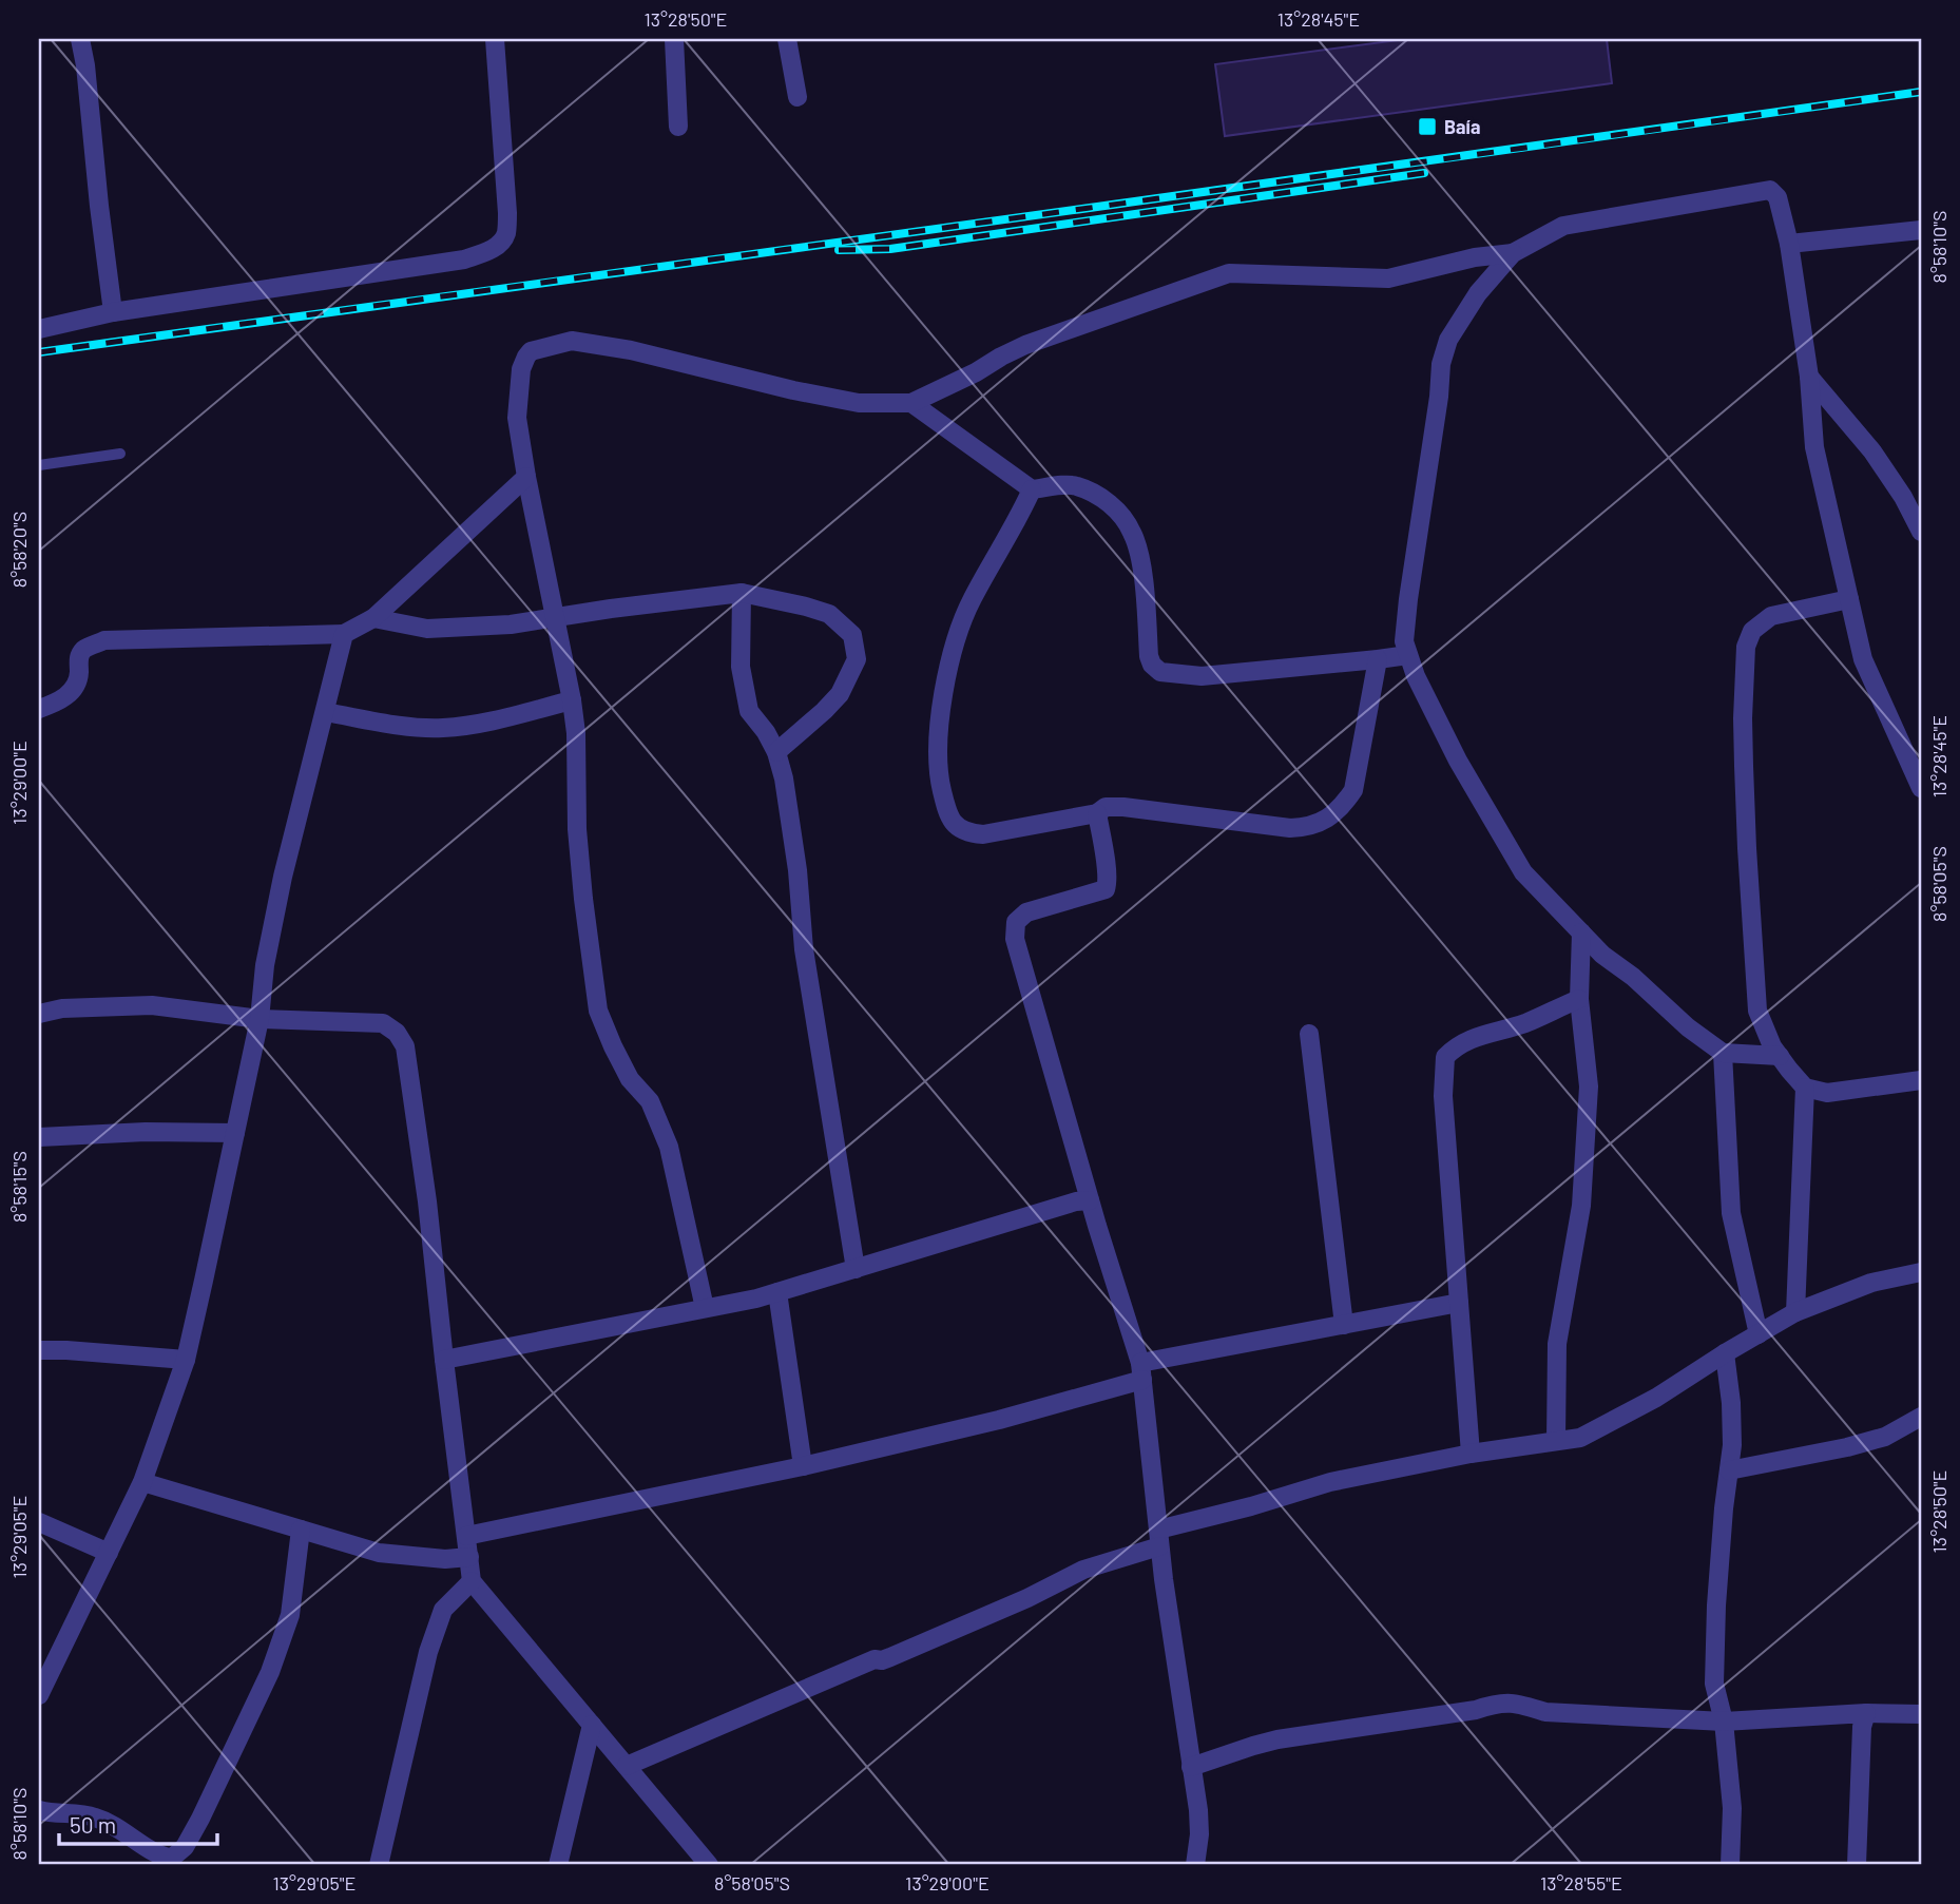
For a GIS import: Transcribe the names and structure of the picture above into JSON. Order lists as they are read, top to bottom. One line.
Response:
{"places":{"transit":["Baía"]},"scale_bar":"50 m","coordinates":["13°28'50\"E","13°28'45\"E","8°58'10\"S","8°58'20\"S","13°29'00\"E","8°58'05\"S","8°58'15\"S","13°29'05\"E","13°28'55\"E"]}
